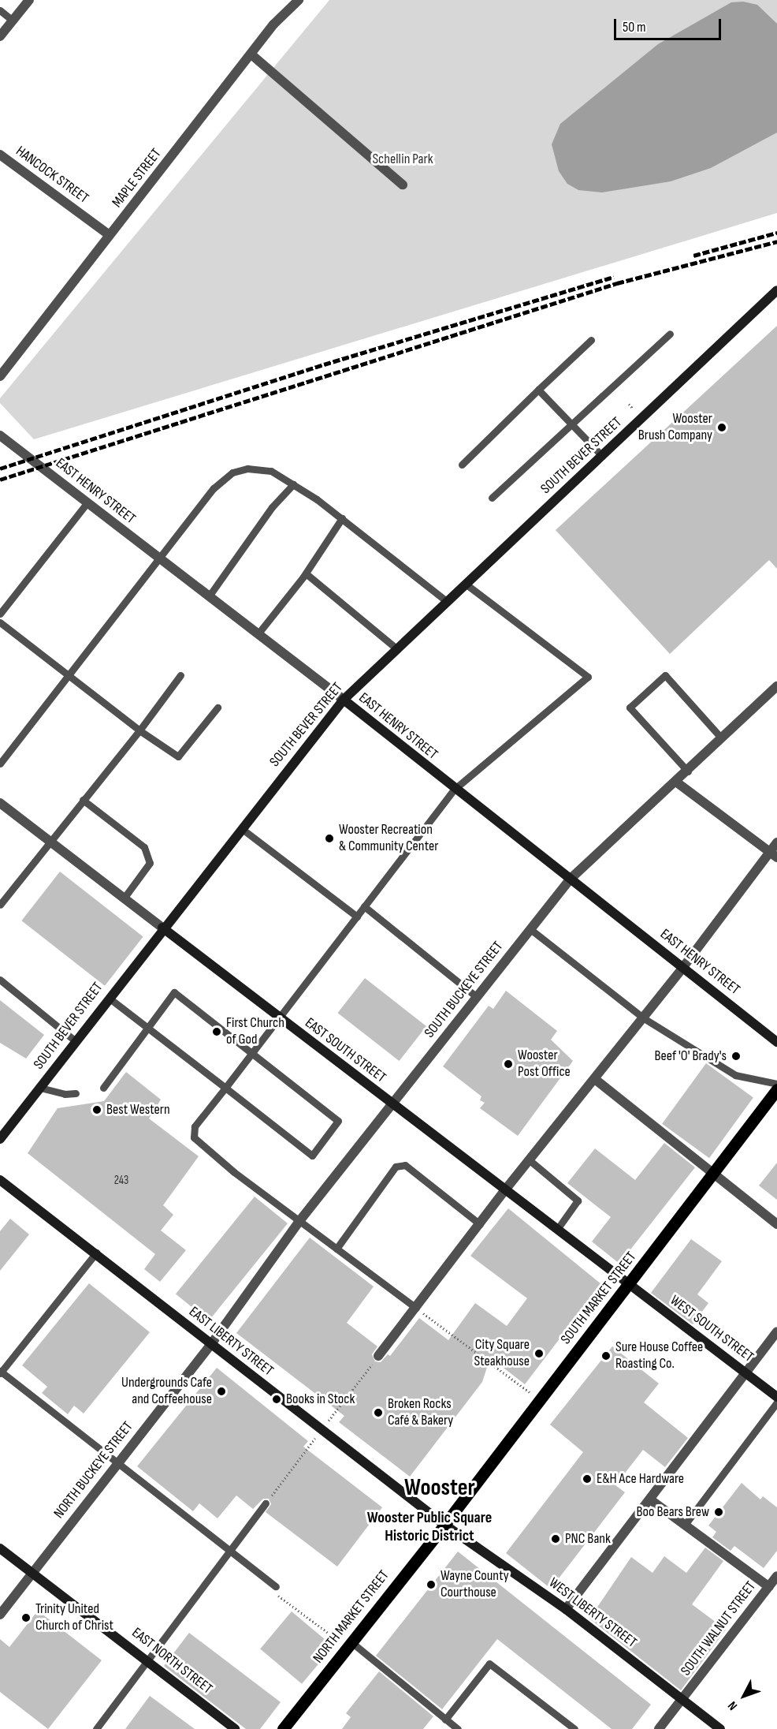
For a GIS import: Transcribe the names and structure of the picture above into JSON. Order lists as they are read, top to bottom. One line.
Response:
{"streets":{"main road":["SOUTH BEVER STREET","EAST HENRY STREET","EAST SOUTH STREET","SOUTH MARKET STREET","WEST SOUTH STREET","EAST LIBERTY STREET","WEST LIBERTY STREET","NORTH MARKET STREET","EAST NORTH STREET"],"street":["HANCOCK STREET","MAPLE STREET","SOUTH BUCKEYE STREET","NORTH BUCKEYE STREET","SOUTH WALNUT STREET"]},"crossings":[["HANCOCK STREET","MAPLE STREET"],["SOUTH BEVER STREET","EAST HENRY STREET"],["SOUTH BEVER STREET","EAST SOUTH STREET"],["EAST HENRY STREET","SOUTH BUCKEYE STREET"],["SOUTH BUCKEYE STREET","EAST SOUTH STREET"],["SOUTH BUCKEYE STREET","EAST LIBERTY STREET"],["SOUTH BUCKEYE STREET","NORTH BUCKEYE STREET"],["EAST SOUTH STREET","SOUTH MARKET STREET"],["EAST SOUTH STREET","WEST SOUTH STREET"],["SOUTH MARKET STREET","WEST SOUTH STREET"],["SOUTH MARKET STREET","EAST LIBERTY STREET"],["SOUTH MARKET STREET","WEST LIBERTY STREET"],["SOUTH MARKET STREET","NORTH MARKET STREET"],["EAST LIBERTY STREET","NORTH BUCKEYE STREET"],["EAST LIBERTY STREET","WEST LIBERTY STREET"],["EAST LIBERTY STREET","NORTH MARKET STREET"],["NORTH BUCKEYE STREET","EAST NORTH STREET"],["WEST LIBERTY STREET","NORTH MARKET STREET"],["WEST LIBERTY STREET","SOUTH WALNUT STREET"]],"districts":["Wooster","Wooster Public Square Historic District"],"parks":["Schellin Park"],"places":["Wooster Brush Company","Wooster Recreation & Community Center","First Church of God","Beef 'O' Brady's","Wooster Post Office","Best Western","City Square Steakhouse","Sure House Coffee Roasting Co.","Undergrounds Cafe and Coffeehouse","Books in Stock","Broken Rocks Café & Bakery","E&H Ace Hardware","Boo Bears Brew","PNC Bank","Wayne County Courthouse","Trinity United Church of Christ"],"house_numbers":["243"],"scale_bar":"50 m","north":"bottom left"}
